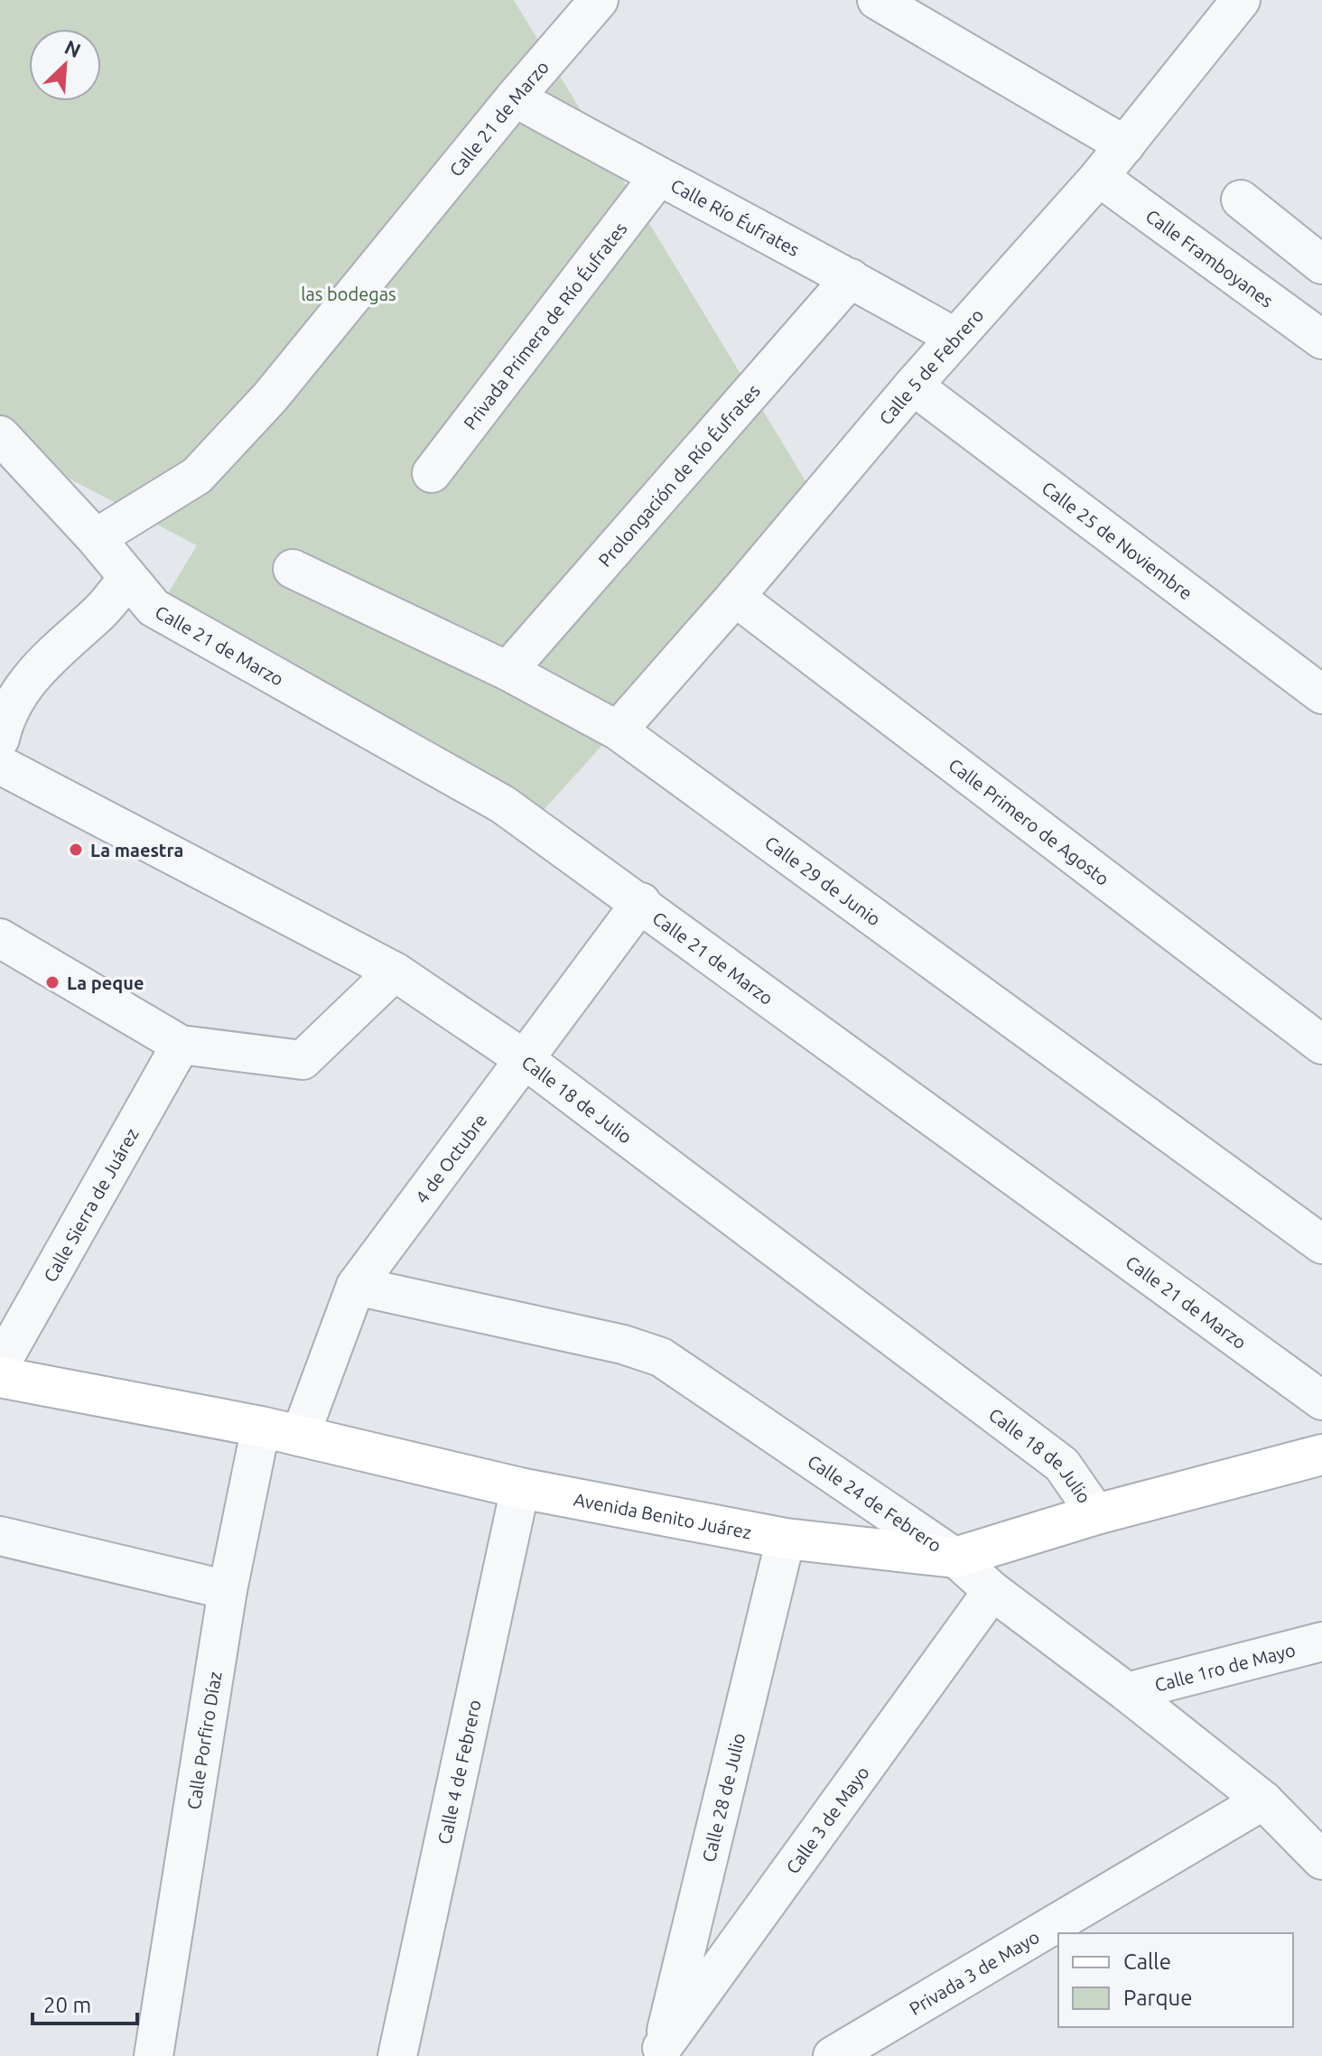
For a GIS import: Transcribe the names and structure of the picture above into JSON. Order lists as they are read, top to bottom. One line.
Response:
{"streets":{"street":["Calle 21 de Marzo","Calle Río Éufrates","Calle Framboyanes","Privada Primera de Río Éufrates","Calle 5 de Febrero","Prolongación de Río Éufrates","Calle 25 de Noviembre","Calle Primero de Agosto","Calle 29 de Junio","Calle 18 de Julio","4 de Octubre","Calle Sierra de Juárez","Calle 24 de Febrero","Avenida Benito Juárez","Calle 1ro de Mayo","Calle Porfiro Díaz","Calle 4 de Febrero","Calle 28 de Julio","Calle 3 de Mayo","Privada 3 de Mayo"]},"crossings":[["Calle 21 de Marzo","Calle Río Éufrates"],["Calle 21 de Marzo","4 de Octubre"],["Calle Río Éufrates","Privada Primera de Río Éufrates"],["Calle Río Éufrates","Calle 5 de Febrero"],["Calle Río Éufrates","Prolongación de Río Éufrates"],["Calle Framboyanes","Calle 5 de Febrero"],["Calle 5 de Febrero","Calle 25 de Noviembre"],["Calle 5 de Febrero","Calle Primero de Agosto"],["Calle 5 de Febrero","Calle 29 de Junio"],["Prolongación de Río Éufrates","Calle 29 de Junio"],["Calle 18 de Julio","4 de Octubre"],["Calle 18 de Julio","Avenida Benito Juárez"],["4 de Octubre","Calle 24 de Febrero"],["4 de Octubre","Avenida Benito Juárez"],["Calle 24 de Febrero","Avenida Benito Juárez"],["Calle 24 de Febrero","Calle 1ro de Mayo"],["Calle 24 de Febrero","Calle 3 de Mayo"],["Calle 24 de Febrero","Privada 3 de Mayo"],["Avenida Benito Juárez","Calle Porfiro Díaz"],["Avenida Benito Juárez","Calle 4 de Febrero"],["Avenida Benito Juárez","Calle 28 de Julio"],["Calle 28 de Julio","Calle 3 de Mayo"]],"parks":["las bodegas"],"places":["La maestra","La peque"],"legend":["Calle","Parque"],"scale_bar":"20 m","north":"top right"}
